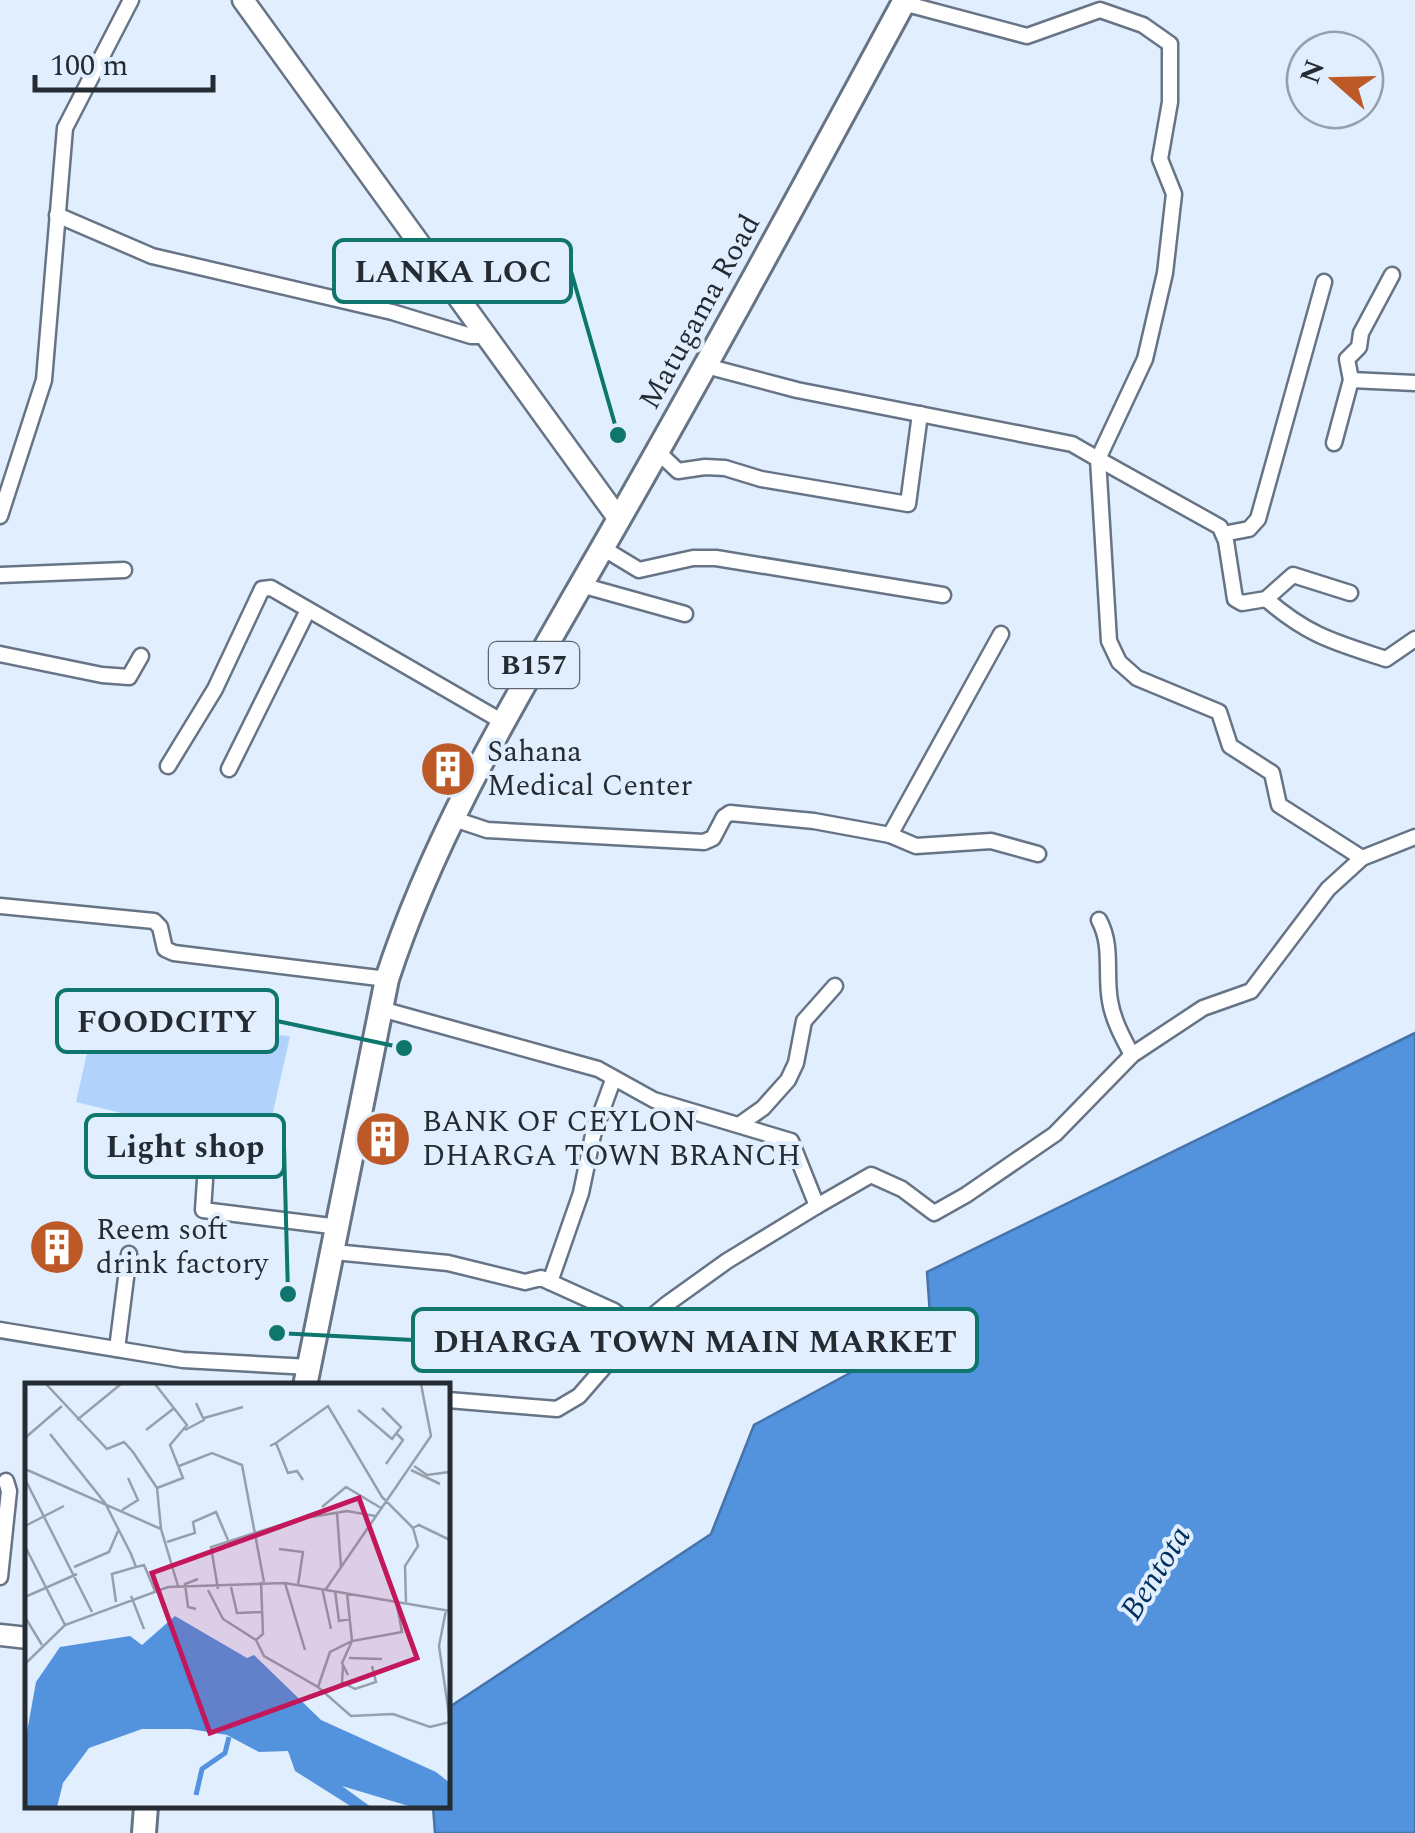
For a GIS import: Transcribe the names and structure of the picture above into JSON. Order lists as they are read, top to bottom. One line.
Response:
{"streets":{"main road":["Matugama Road","B157"]},"water":["Bentota"],"places":{"other":["LANKA LOC","FOODCITY","Light shop","DHARGA TOWN MAIN MARKET"],"building":["Sahana Medical Center","BANK OF CEYLON DHARGA TOWN BRANCH","Reem soft drink factory"]},"scale_bar":"100 m","north":"left"}
